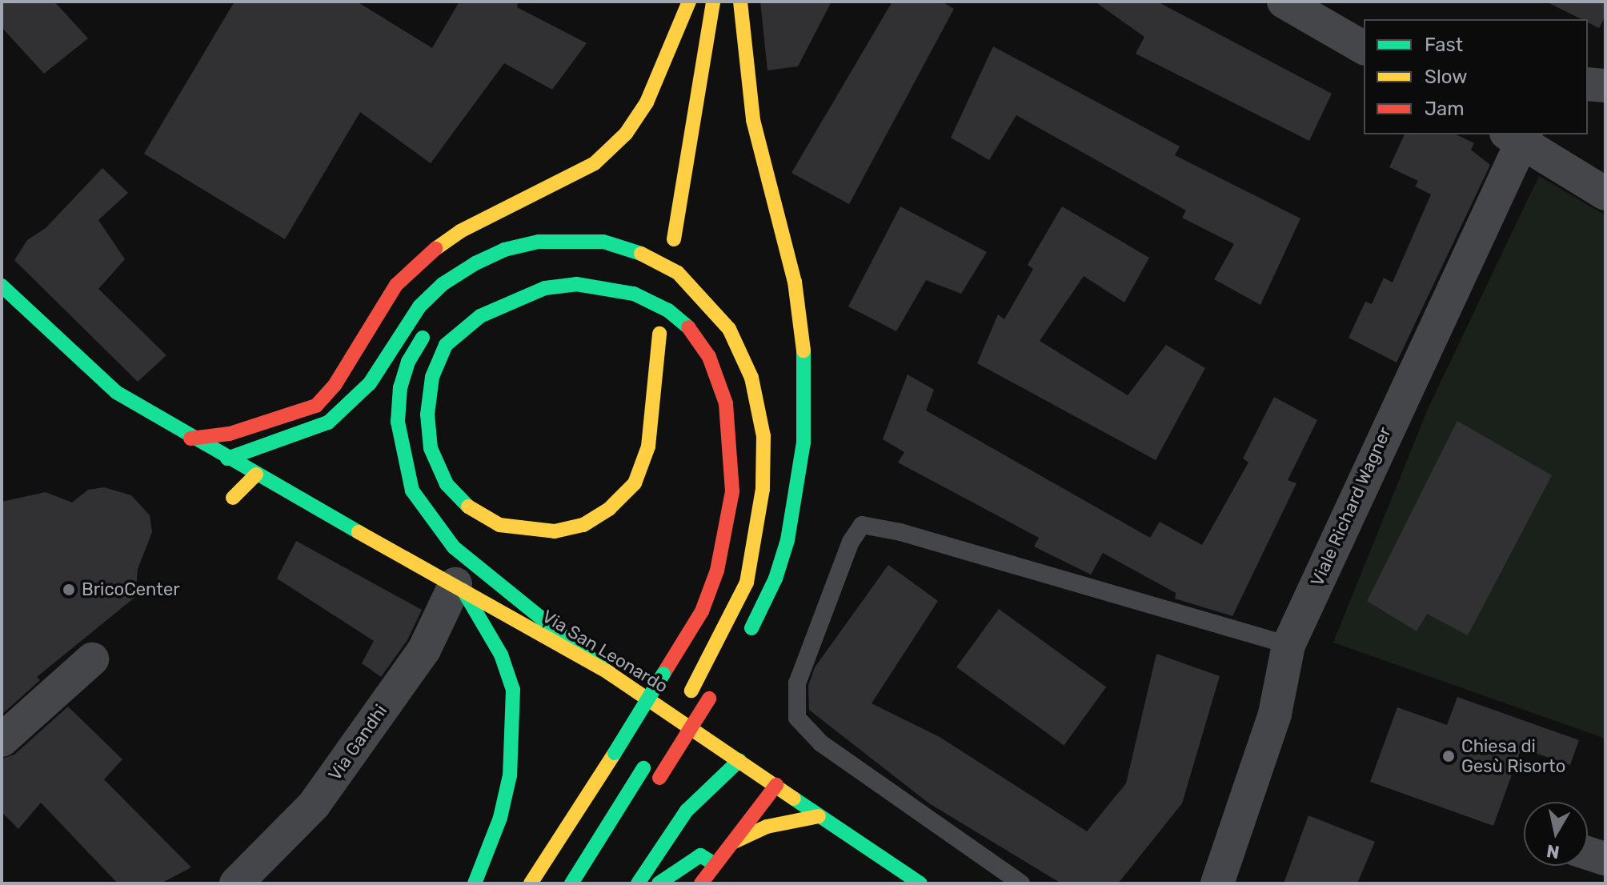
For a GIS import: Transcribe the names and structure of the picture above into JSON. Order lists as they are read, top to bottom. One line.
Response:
{"streets":{"main road":["Via San Leonardo"],"street":["Viale Richard Wagner","Via Gandhi"]},"crossings":[["Via San Leonardo","Via Gandhi"]],"places":["BricoCenter","Chiesa di Gesù Risorto"],"legend":["Fast","Slow","Jam"],"north":"bottom"}
